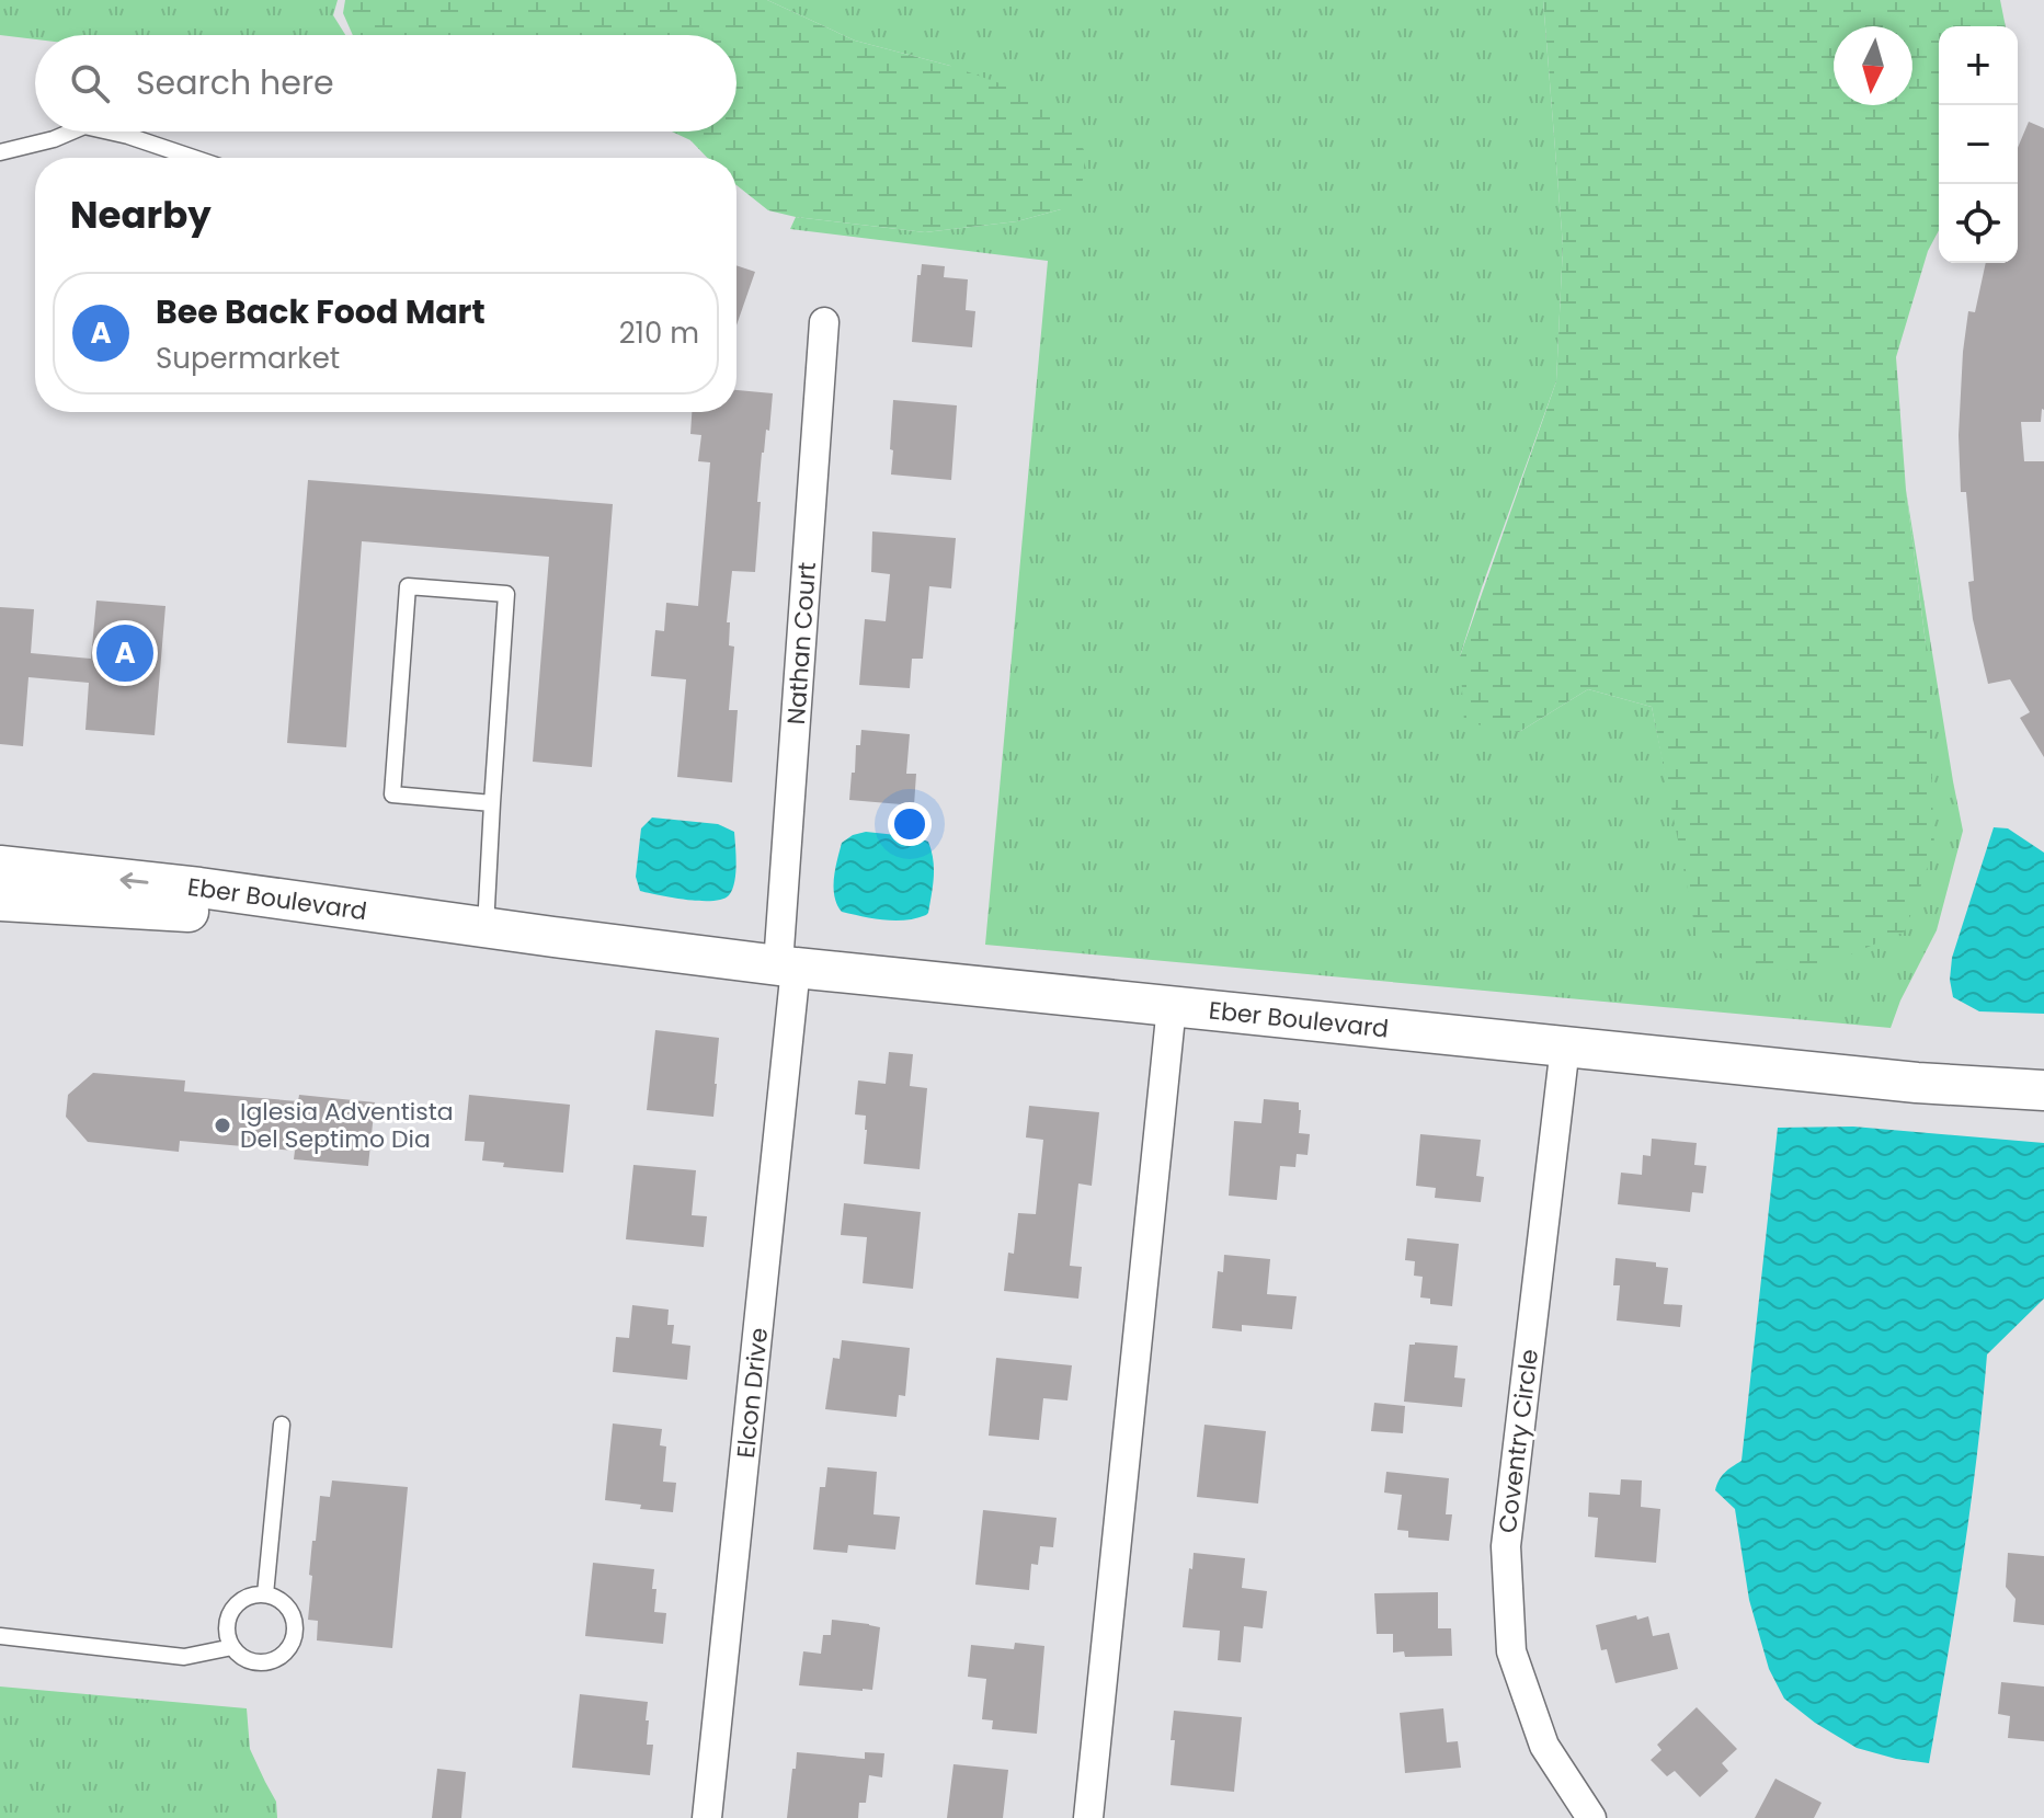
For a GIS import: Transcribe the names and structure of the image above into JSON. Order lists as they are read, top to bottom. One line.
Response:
{"streets":{"street":["Nathan Court","Eber Boulevard","Elcon Drive","Coventry Circle"]},"crossings":[["Nathan Court","Eber Boulevard"],["Nathan Court","Elcon Drive"],["Eber Boulevard","Elcon Drive"],["Eber Boulevard","Coventry Circle"]],"places":["Iglesia Adventista Del Septimo Dia"],"north":"bottom","page":{"map_buttons":["+","−"],"search":"Search here","heading":"Nearby","list":[{"mark":"A","name":"Bee Back Food Mart","note":"Supermarket","value":"210 m"}],"pins":"A"}}
